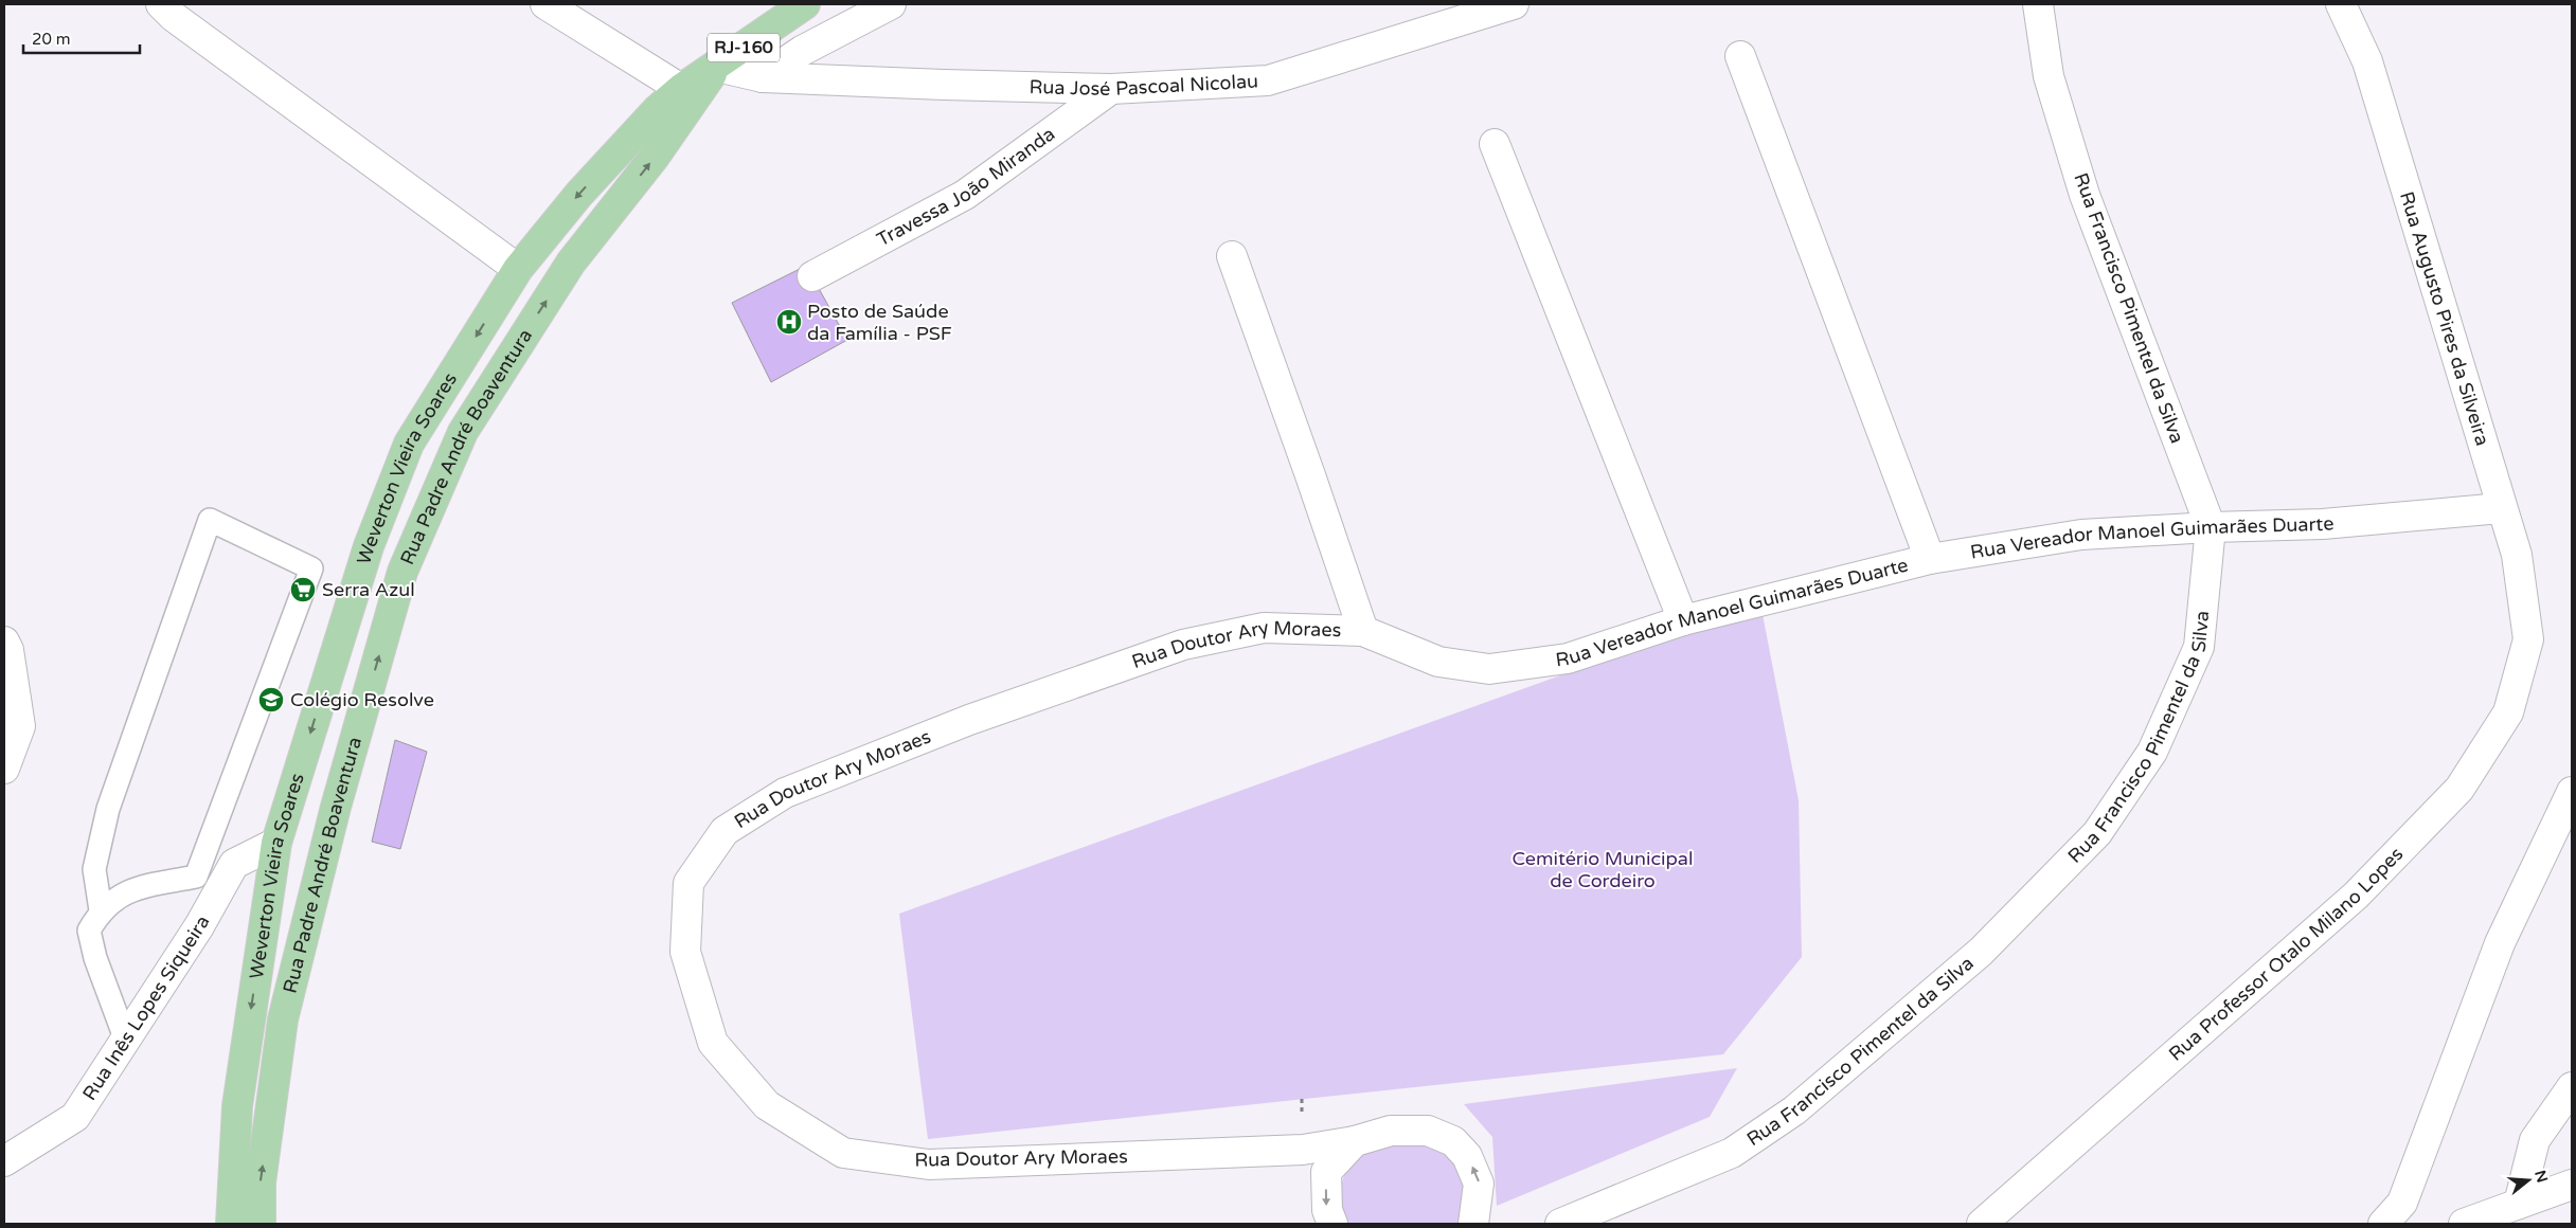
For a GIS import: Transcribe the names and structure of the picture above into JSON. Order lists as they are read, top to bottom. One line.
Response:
{"streets":{"main road":["RJ-160","Rua Padre André Boaventura","Weverton Vieira Soares"],"street":["Rua José Pascoal Nicolau","Travessa João Miranda","Rua Francisco Pimentel da Silva","Rua Augusto Pires da Silveira","Rua Vereador Manoel Guimarães Duarte","Rua Doutor Ary Moraes","Rua Professor Otalo Milano Lopes","Rua Inês Lopes Siqueira"]},"crossings":[["Rua José Pascoal Nicolau","Travessa João Miranda"],["Rua Francisco Pimentel da Silva","Rua Vereador Manoel Guimarães Duarte"],["Rua Augusto Pires da Silveira","Rua Vereador Manoel Guimarães Duarte"],["Rua Augusto Pires da Silveira","Rua Professor Otalo Milano Lopes"],["Rua Padre André Boaventura","Weverton Vieira Soares"],["Weverton Vieira Soares","Rua Inês Lopes Siqueira"],["Rua Vereador Manoel Guimarães Duarte","Rua Doutor Ary Moraes"]],"one_way":["Rua Padre André Boaventura","Weverton Vieira Soares"],"parks":["Cemitério Municipal de Cordeiro"],"places":{"hospital":["Posto de Saúde da Família - PSF"],"supermarket":["Serra Azul"],"school or university":["Colégio Resolve"]},"scale_bar":"20 m","north":"right"}
